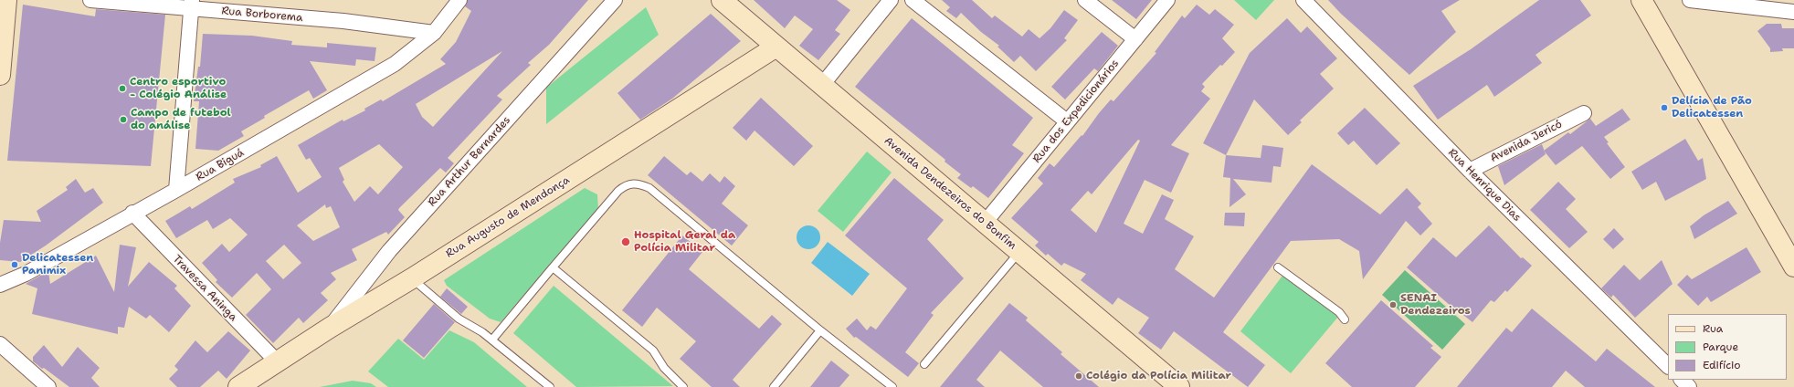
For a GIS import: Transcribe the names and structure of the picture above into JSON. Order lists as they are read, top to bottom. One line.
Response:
{"streets":{"main road":["Avenida Dendezeiros do Bonfim","Rua Augusto de Mendonça"],"street":["Rua Borborema","Rua dos Expedicionários","Avenida Jericó","Rua Arthur Bernardes","Rua Biguá","Rua Henrique Dias","Travessa Aninga"]},"crossings":[["Rua Borborema","Rua Biguá"],["Rua dos Expedicionários","Avenida Dendezeiros do Bonfim"],["Avenida Jericó","Rua Henrique Dias"],["Rua Arthur Bernardes","Rua Augusto de Mendonça"],["Rua Biguá","Travessa Aninga"],["Avenida Dendezeiros do Bonfim","Rua Augusto de Mendonça"],["Rua Augusto de Mendonça","Travessa Aninga"]],"places":["Centro esportivo - Colégio Análise","Delícia de Pão Delicatessen","Campo de futebol do análise","Hospital Geral da Polícia Militar","Delicatessen Panimix","SENAI Dendezeiros","Colégio da Polícia Militar"],"legend":["Rua","Parque","Edifício"]}
